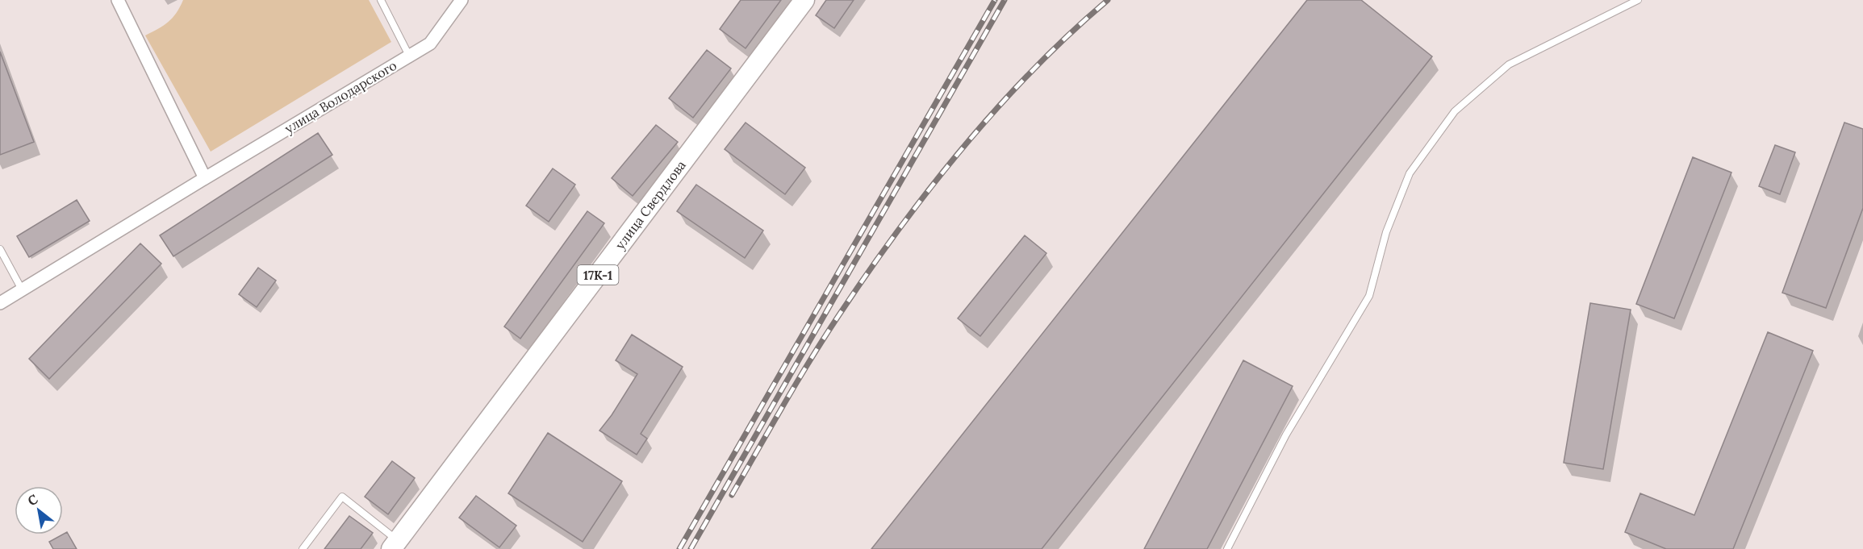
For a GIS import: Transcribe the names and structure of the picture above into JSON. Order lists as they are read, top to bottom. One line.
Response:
{"streets":{"main road":["улица Свердлова","17К-1"],"street":["улица Володарского"]},"north":"top left"}
